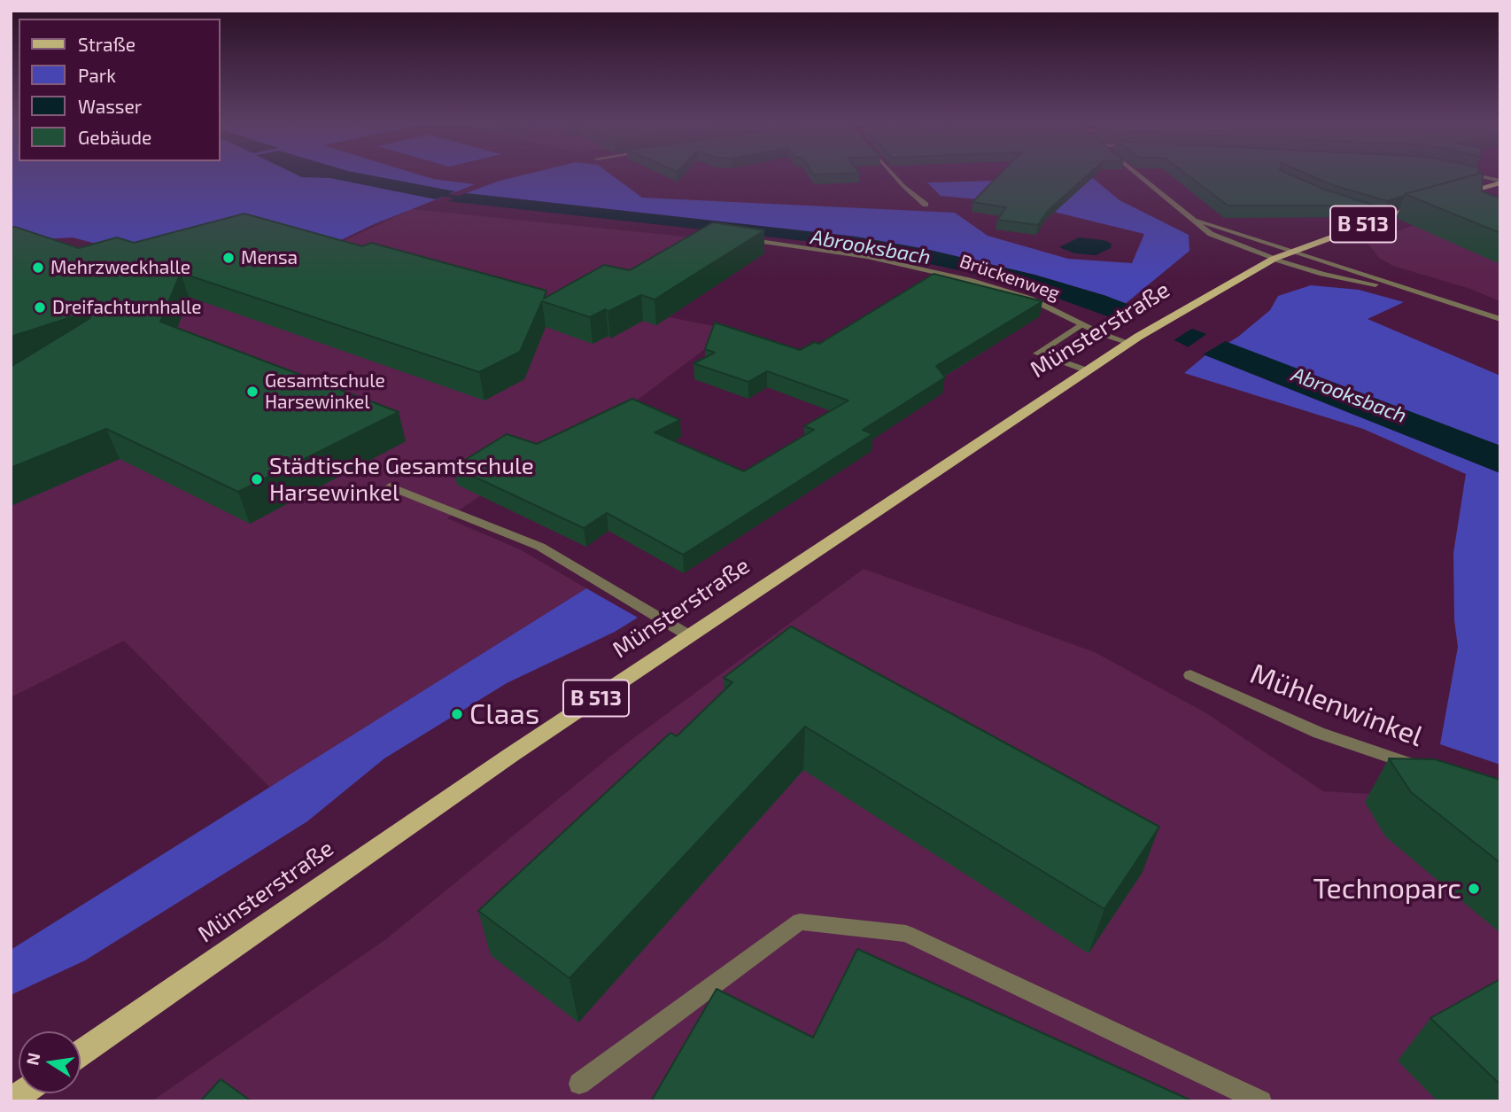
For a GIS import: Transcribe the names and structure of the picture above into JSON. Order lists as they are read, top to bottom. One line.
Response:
{"streets":{"main road":["B 513","Münsterstraße"],"street":["Brückenweg","Mühlenwinkel"]},"crossings":[["B 513","Münsterstraße"],["Brückenweg","Münsterstraße"]],"water":["Abrooksbach"],"places":["Mensa","Mehrzweckhalle","Dreifachturnhalle","Gesamtschule Harsewinkel","Städtische Gesamtschule Harsewinkel","Claas","Technoparc"],"legend":["Straße","Park","Wasser","Gebäude"],"north":"left"}
